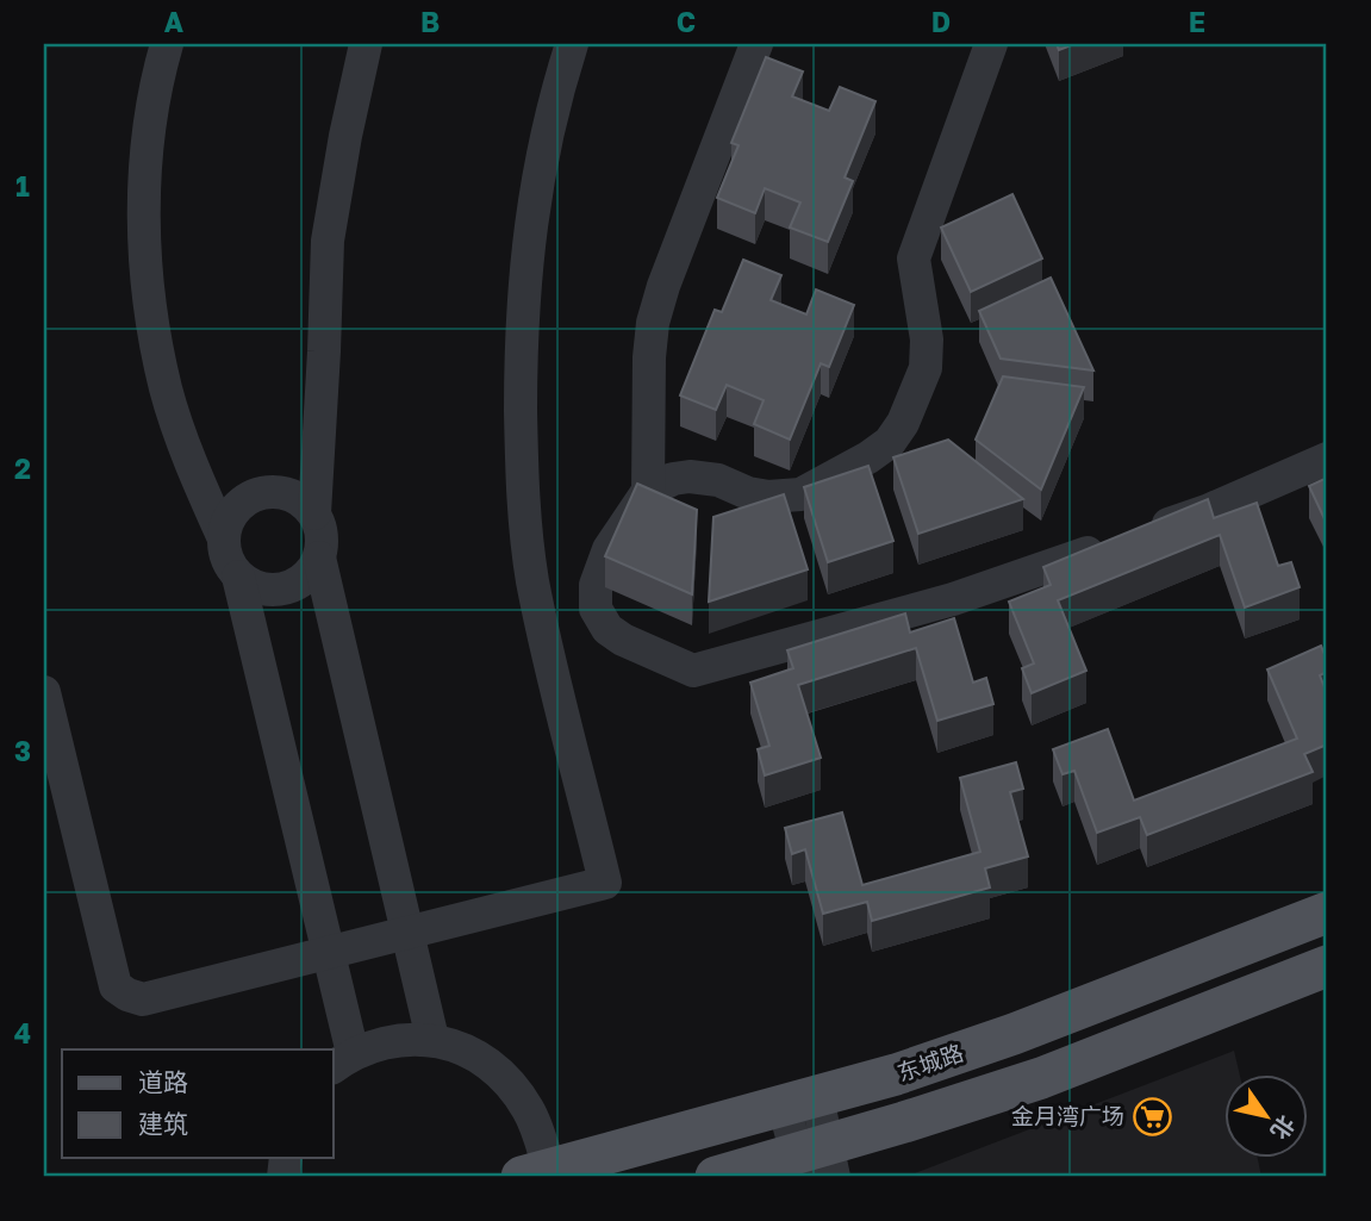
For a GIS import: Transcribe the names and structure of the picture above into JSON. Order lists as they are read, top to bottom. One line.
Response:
{"streets":{"main road":["东城路"]},"places":{"supermarket":["金月湾广场"]},"legend":["道路","建筑"],"north":"bottom right","grid":{"columns":["A","B","C","D","E"],"rows":["1","2","3","4"]}}
